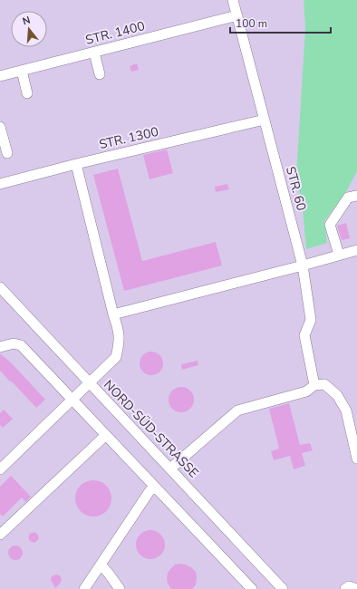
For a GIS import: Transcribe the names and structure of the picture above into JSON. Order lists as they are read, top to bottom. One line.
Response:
{"streets":{"lane":["STR. 1400","STR. 1300","STR. 60","NORD-SÜD-STRASSE"]},"crossings":[["STR. 1400","STR. 60"],["STR. 1300","STR. 60"]],"scale_bar":"100 m","north":"top"}
